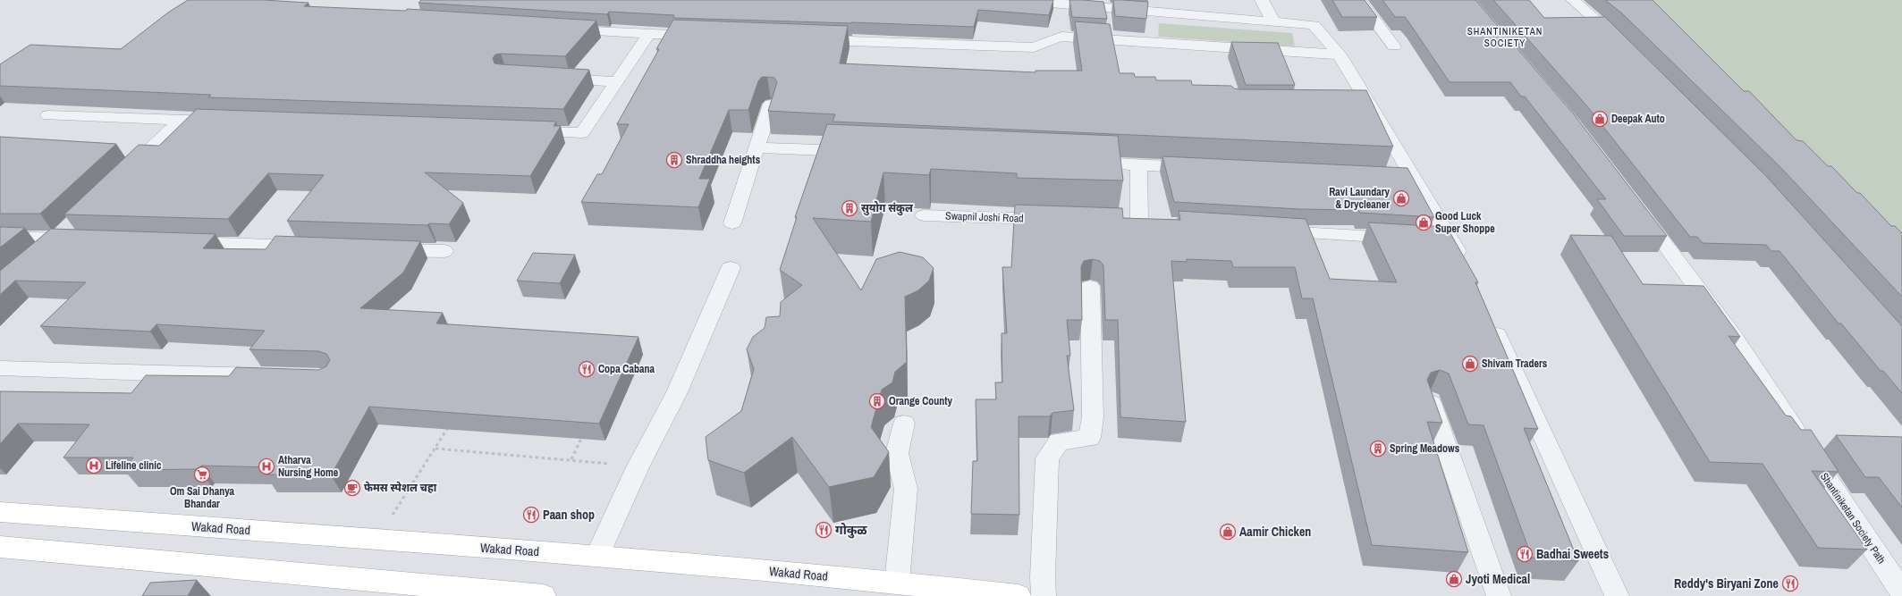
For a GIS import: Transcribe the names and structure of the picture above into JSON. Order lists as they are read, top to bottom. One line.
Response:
{"streets":{"main road":["Wakad Road"],"street":["Swapnil Joshi Road","Shantiniketan Society Path"]},"districts":["SHANTINIKETAN SOCIETY"],"places":{"shop":["Deepak Auto","Ravi Laundary & Drycleaner","Good Luck Super Shoppe","Shivam Traders","Aamir Chicken","Jyoti Medical"],"building":["Shraddha heights","सुयोग संकुल","Orange County","Spring Meadows"],"restaurant":["Copa Cabana","Paan shop","गोकुळ","Badhai Sweets","Reddy's Biryani Zone"],"hospital":["Lifeline clinic","Atharva Nursing Home"],"supermarket":["Om Sai Dhanya Bhandar"],"cafe":["फेमस स्पेशल चहा"]}}
